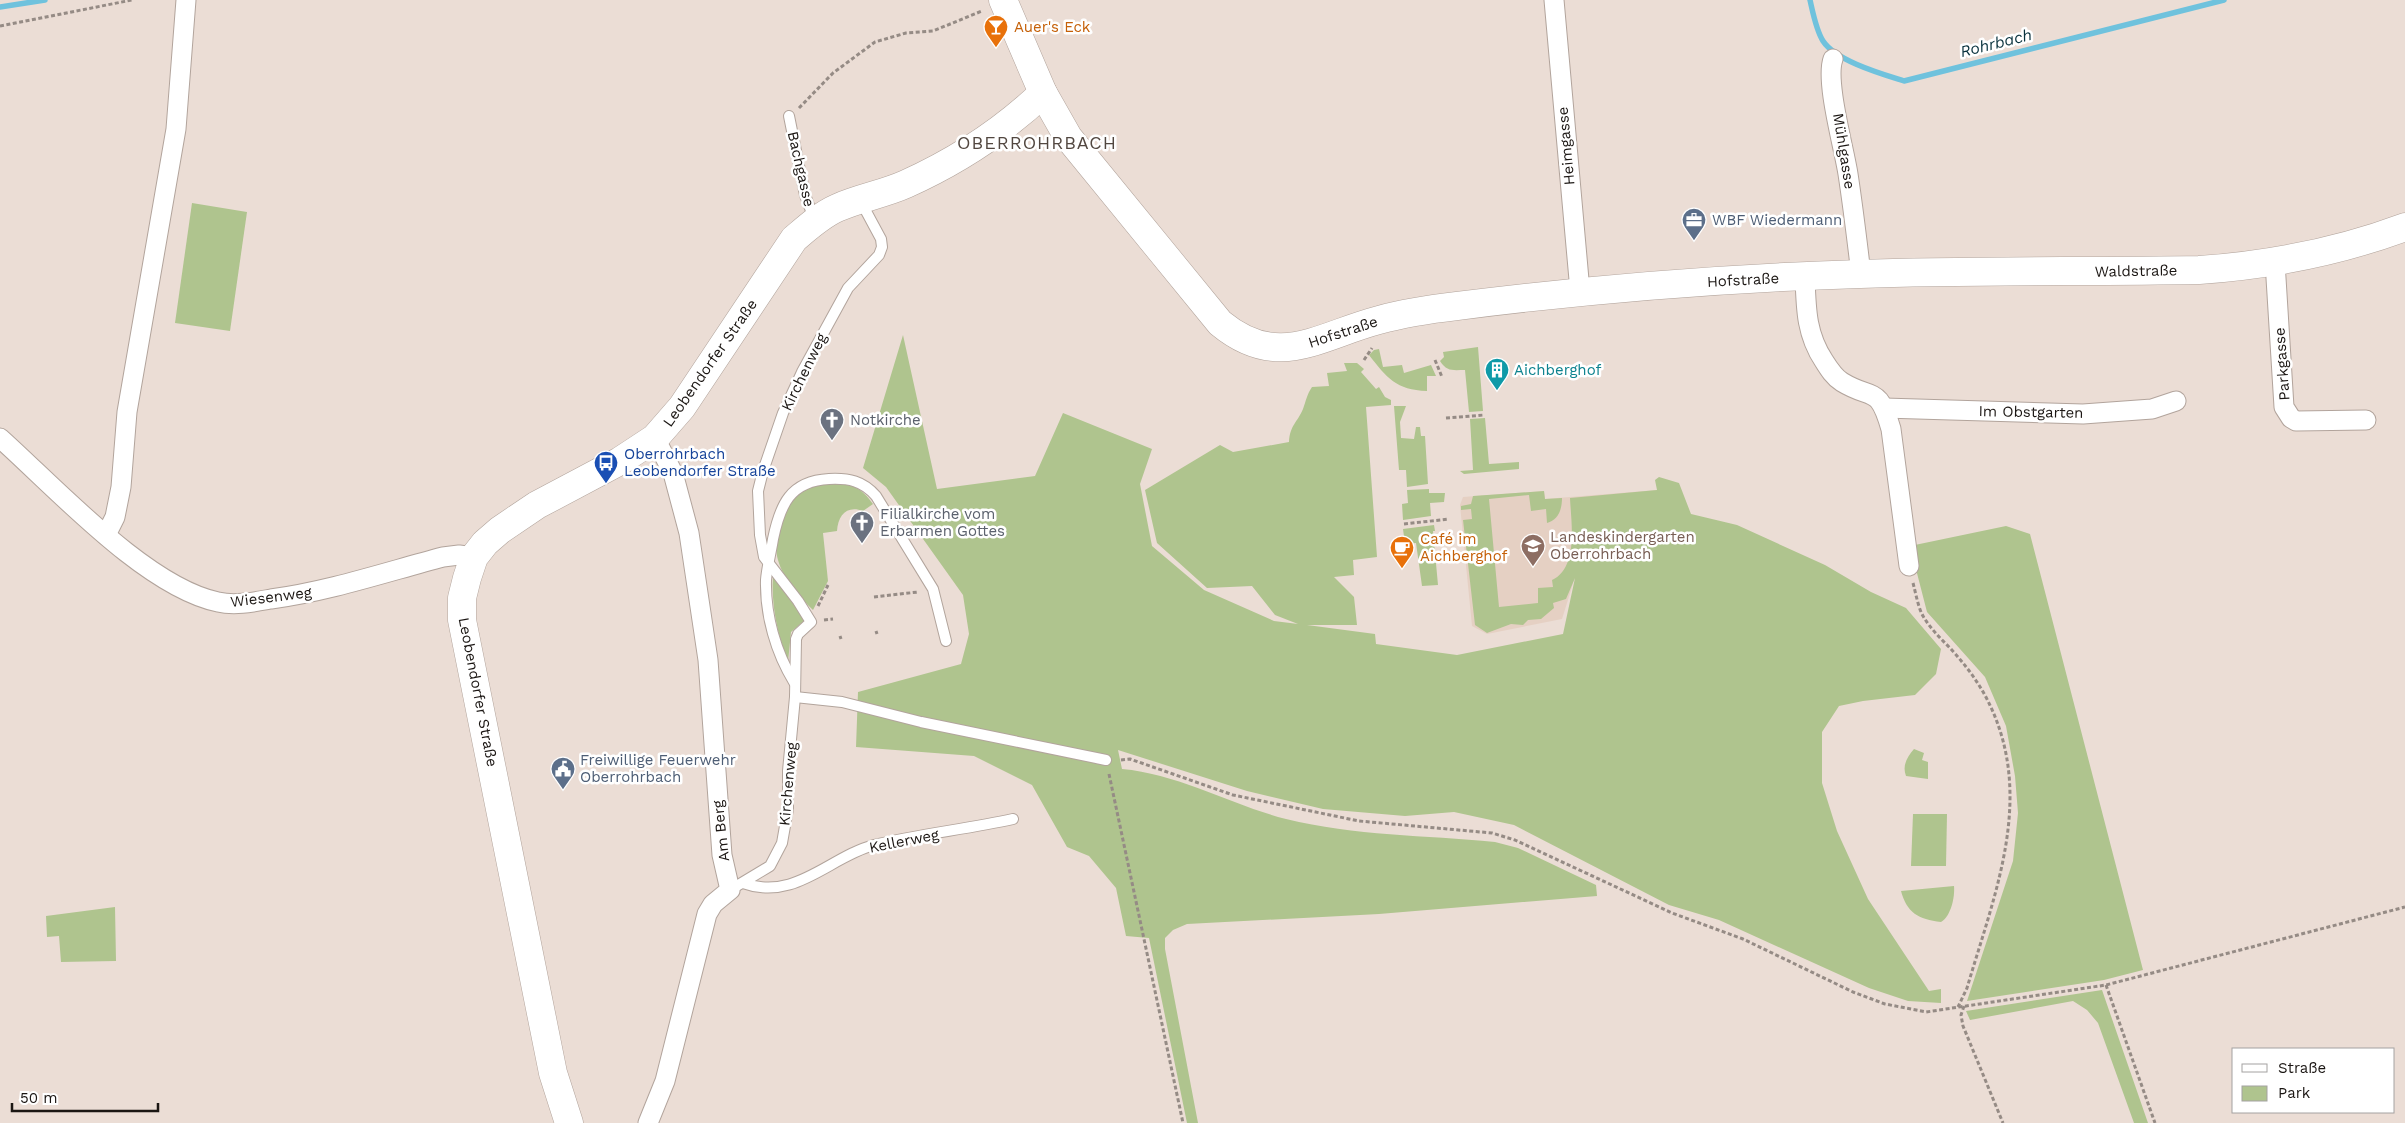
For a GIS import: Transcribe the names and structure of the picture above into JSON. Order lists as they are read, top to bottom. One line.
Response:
{"streets":{"main road":["Waldstraße","Hofstraße","Leobendorfer Straße"],"street":["Heimgasse","Mühlgasse","Parkgasse","Im Obstgarten","Wiesenweg","Am Berg"],"lane":["Bachgasse","Kirchenweg","Kellerweg"]},"crossings":[["Heimgasse","Hofstraße"],["Mühlgasse","Waldstraße"],["Mühlgasse","Hofstraße"],["Bachgasse","Leobendorfer Straße"],["Waldstraße","Hofstraße"],["Waldstraße","Parkgasse"],["Hofstraße","Leobendorfer Straße"],["Leobendorfer Straße","Kirchenweg"],["Leobendorfer Straße","Wiesenweg"],["Leobendorfer Straße","Am Berg"],["Kirchenweg","Am Berg"],["Kirchenweg","Kellerweg"],["Am Berg","Kellerweg"]],"districts":["OBERROHRBACH"],"water":["Rohrbach"],"places":{"bar":["Auer's Eck"],"office":["WBF Wiedermann"],"building":["Aichberghof"],"church":["Notkirche","Filialkirche vom Erbarmen Gottes"],"bus stop":["Oberrohrbach Leobendorfer Straße"],"school or university":["Landeskindergarten Oberrohrbach"],"cafe":["Café im Aichberghof"],"public building":["Freiwillige Feuerwehr Oberrohrbach"]},"legend":["Straße","Park"],"scale_bar":"50 m"}
